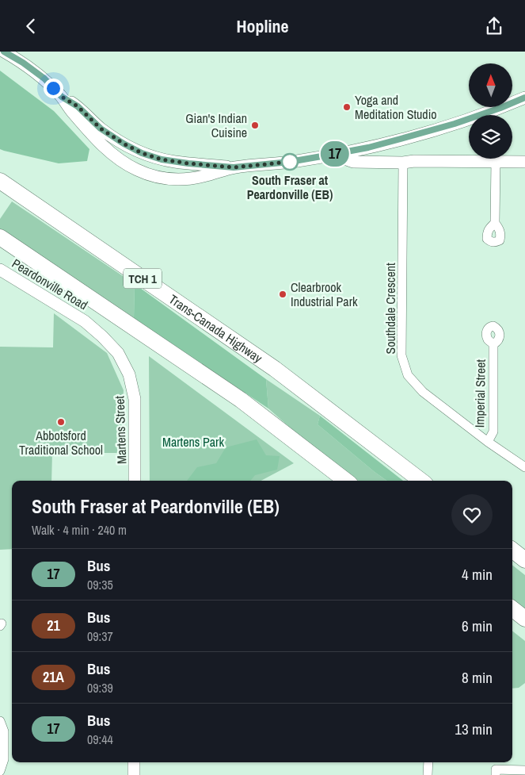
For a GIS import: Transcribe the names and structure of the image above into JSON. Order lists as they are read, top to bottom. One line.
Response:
{"streets":{"highway":["TCH 1","Trans-Canada Highway"],"main road":["Peardonville Road","Martens Street"],"street":["Southdale Crescent","Imperial Street"]},"crossings":[["Peardonville Road","Martens Street"],["Southdale Crescent","Imperial Street"]],"parks":["Martens Park"],"places":["Yoga and Meditation Studio","Gian's Indian Cuisine","South Fraser at Peardonville (EB)","Clearbrook Industrial Park","Abbotsford Traditional School"],"lines":["bus line 17"],"north":"top","page":{"header":"Hopline","on_map":"17","heading":["South Fraser at Peardonville (EB)","Walk · 4 min · 240 m"],"list":[{"mark":"17","name":"Bus","note":"09:35","value":"4 min"},{"mark":"21","name":"Bus","note":"09:37","value":"6 min"},{"mark":"21A","name":"Bus","note":"09:39","value":"8 min"},{"mark":"17","name":"Bus","note":"09:44","value":"13 min"}]}}
